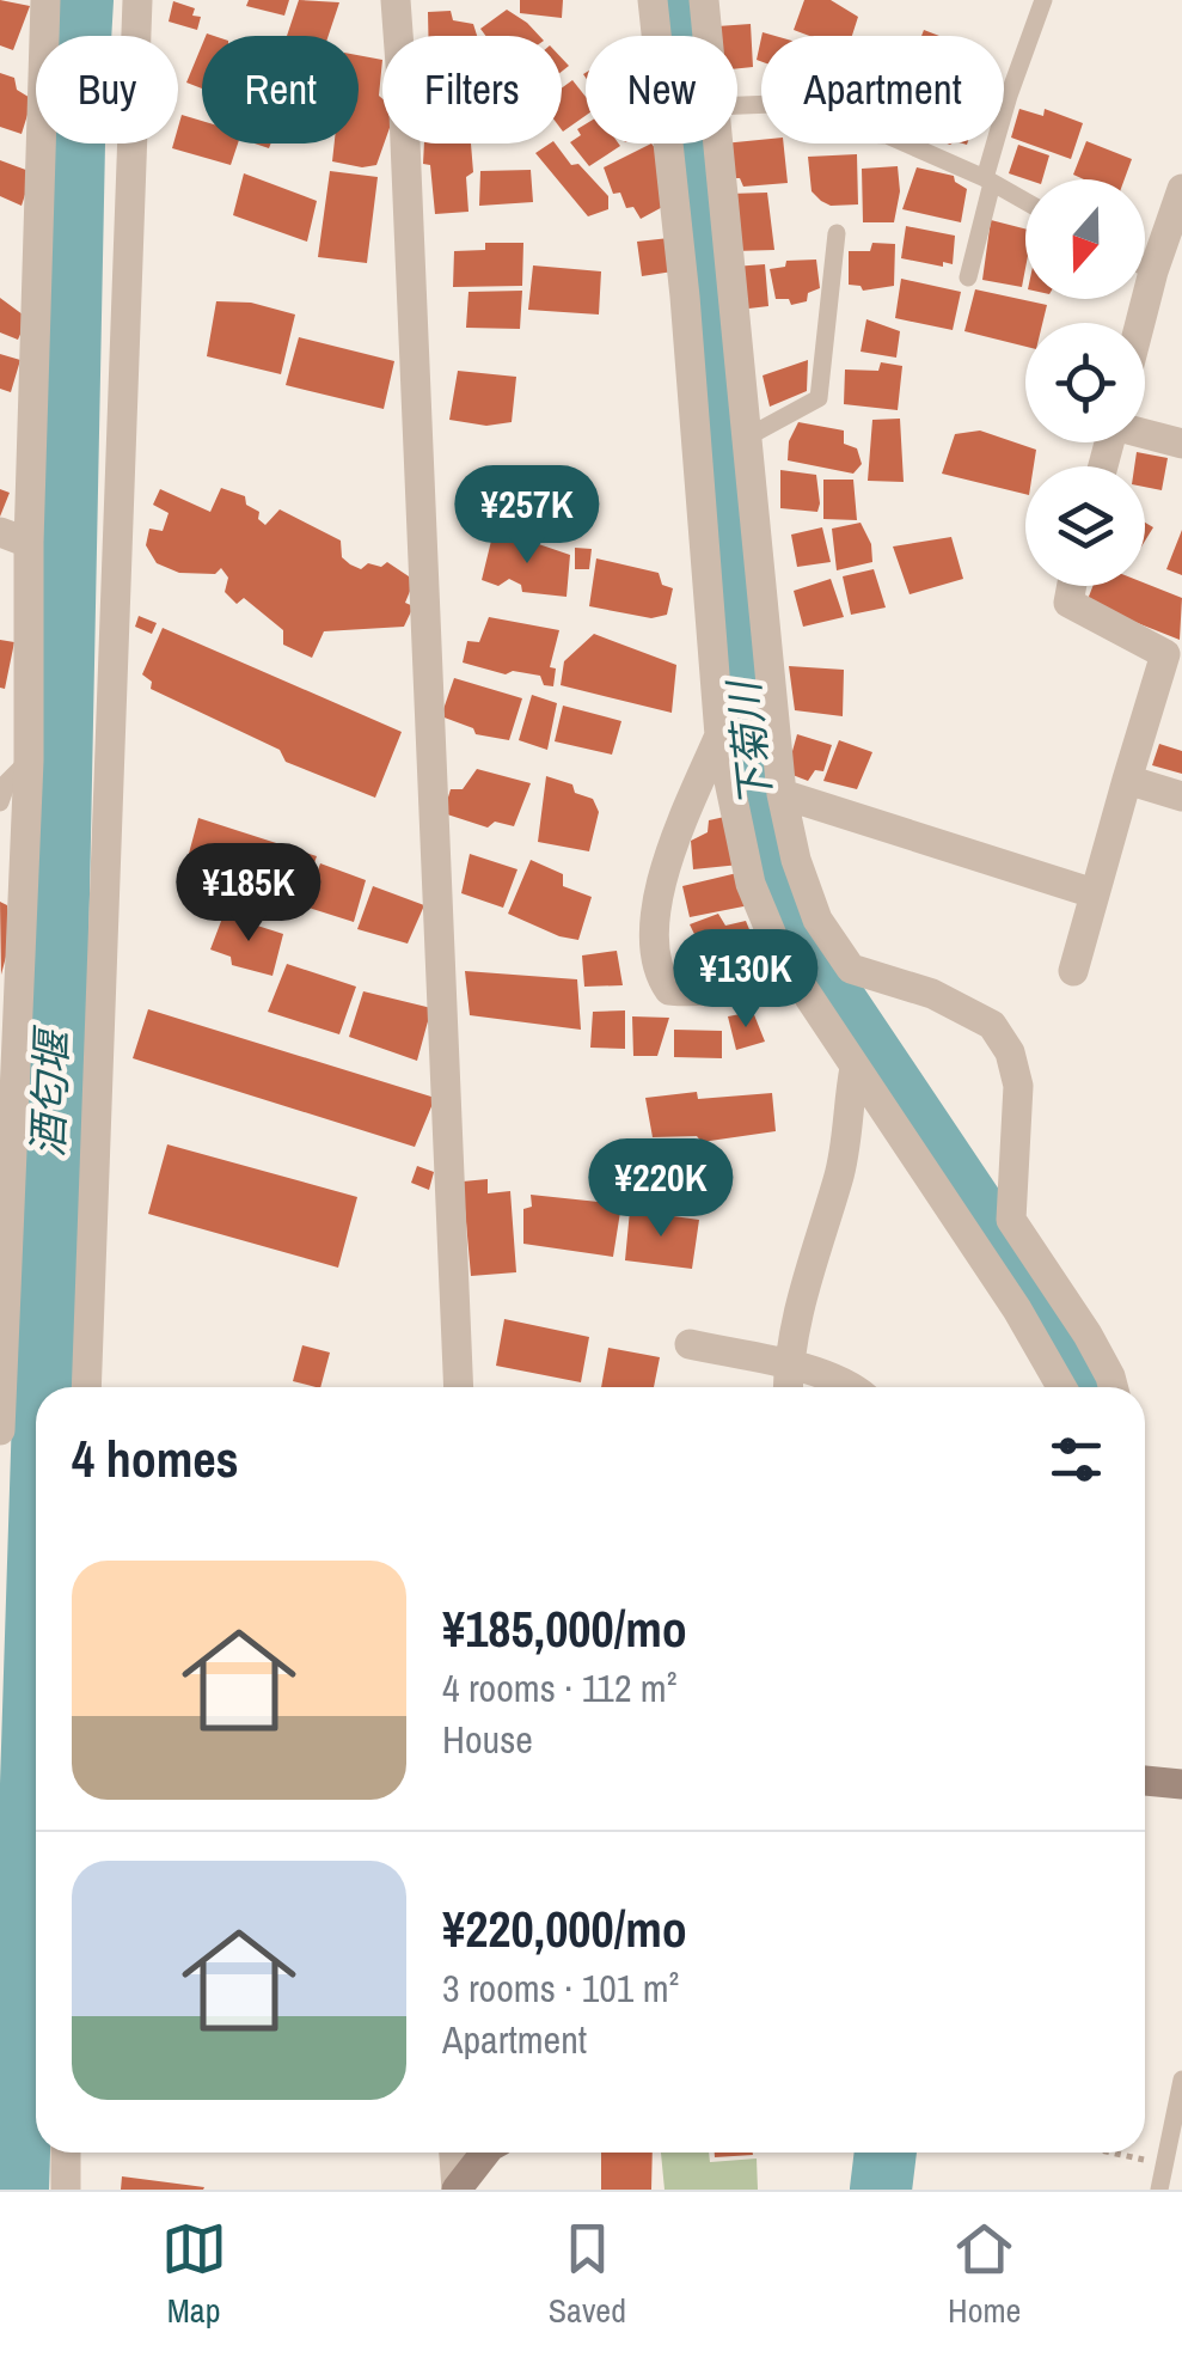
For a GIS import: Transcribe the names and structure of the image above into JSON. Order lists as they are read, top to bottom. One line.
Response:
{"water":["下菊川","酒匂堰"],"north":"bottom","page":{"chip":["Buy","Rent","Filters","New","Apartment"],"price":["¥257K","¥185K","¥130K","¥220K"],"heading":"4 homes","list":[{"name":"¥185,000/mo","note":"4 rooms · 112 m² · House"},{"name":"¥220,000/mo","note":"3 rooms · 101 m² · Apartment"}],"tabs":["Map","Saved","Home"]}}
